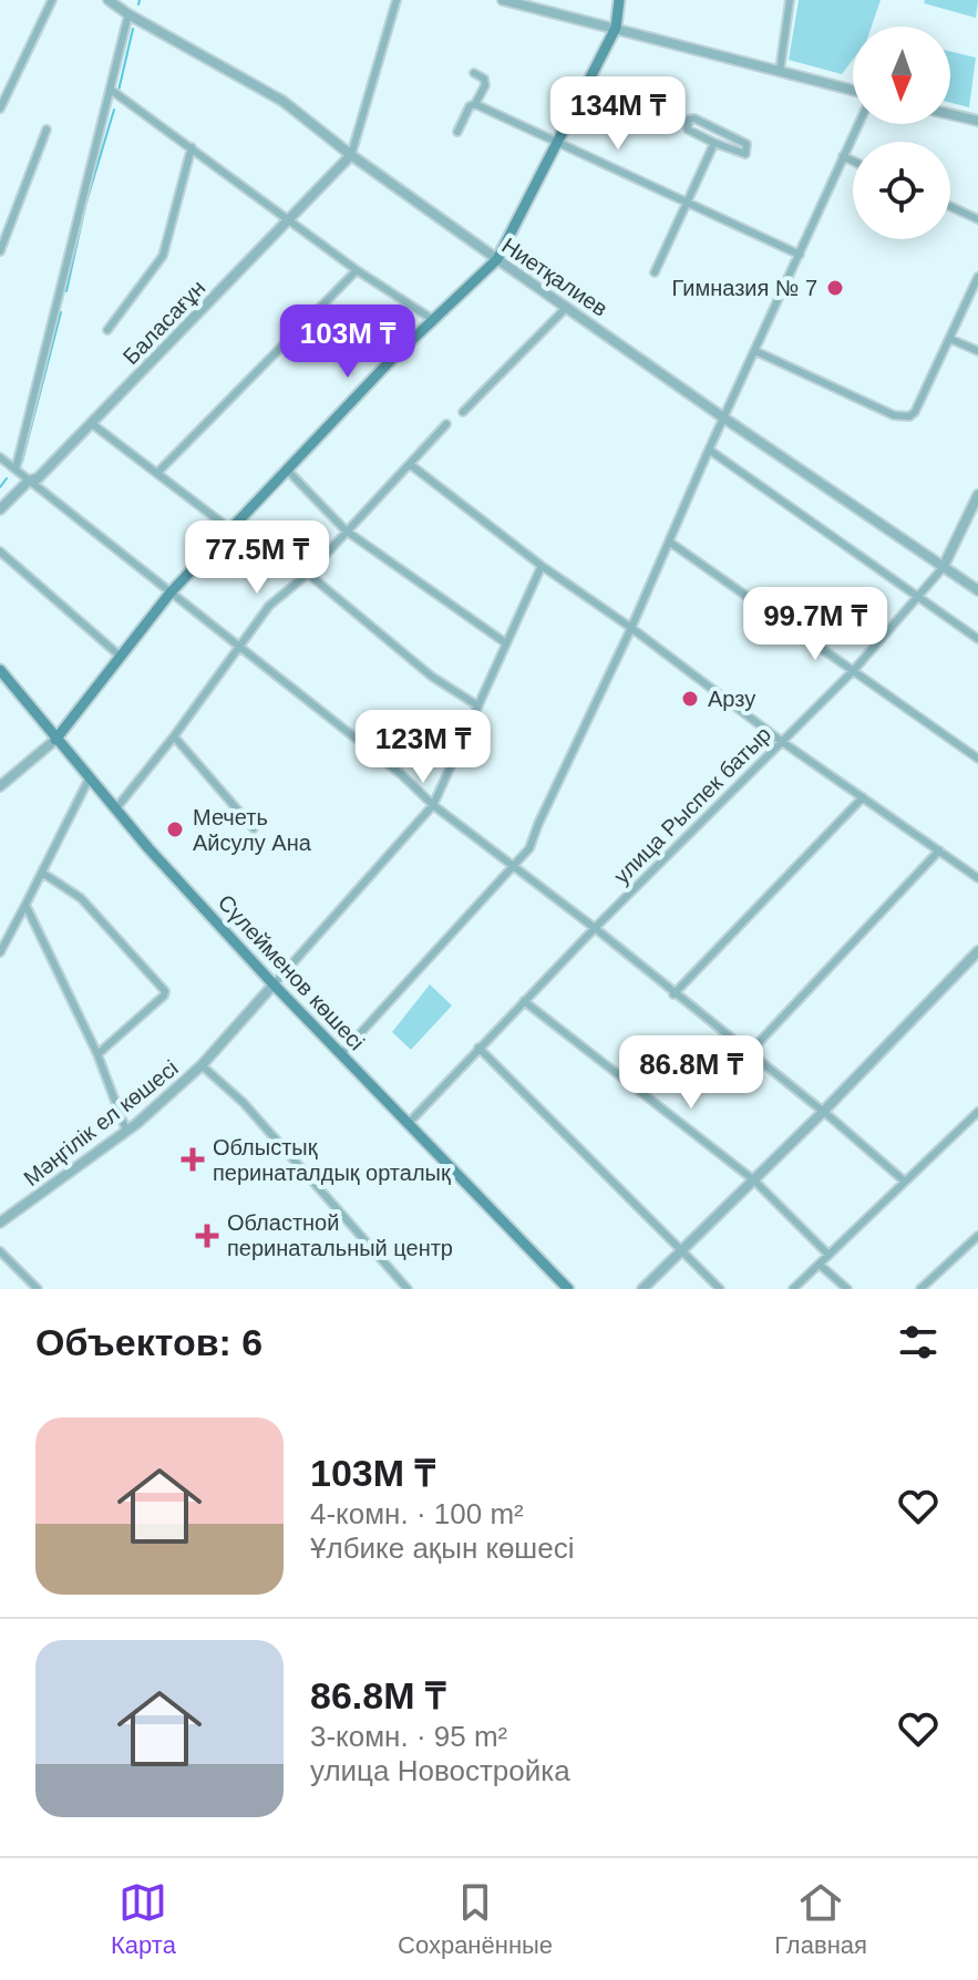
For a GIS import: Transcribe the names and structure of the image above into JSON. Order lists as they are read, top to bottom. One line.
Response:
{"streets":{"main road":["Сүлейменов көшесі"],"street":["Ниетқалиев","Баласағұн","улица Рыспек батыр","Мәңгілік ел көшесі"]},"crossings":[["Ниетқалиев","Баласағұн"],["Ниетқалиев","улица Рыспек батыр"],["улица Рыспек батыр","Сүлейменов көшесі"],["Сүлейменов көшесі","Мәңгілік ел көшесі"]],"places":{"other":["Гимназия № 7","Арзу","Мечеть Айсулу Ана"],"health":["Облыстық перинаталдық орталық","Областной перинатальный центр"]},"north":"bottom","page":{"price":["134M ₸","103M ₸","77.5M ₸","99.7M ₸","123M ₸","86.8M ₸"],"heading":"Объектов: 6","list":[{"name":"103M ₸","note":"4-комн. · 100 m² · Ұлбике ақын көшесі"},{"name":"86.8M ₸","note":"3-комн. · 95 m² · улица Новостройка"}],"tabs":["Карта","Сохранённые","Главная"]}}
